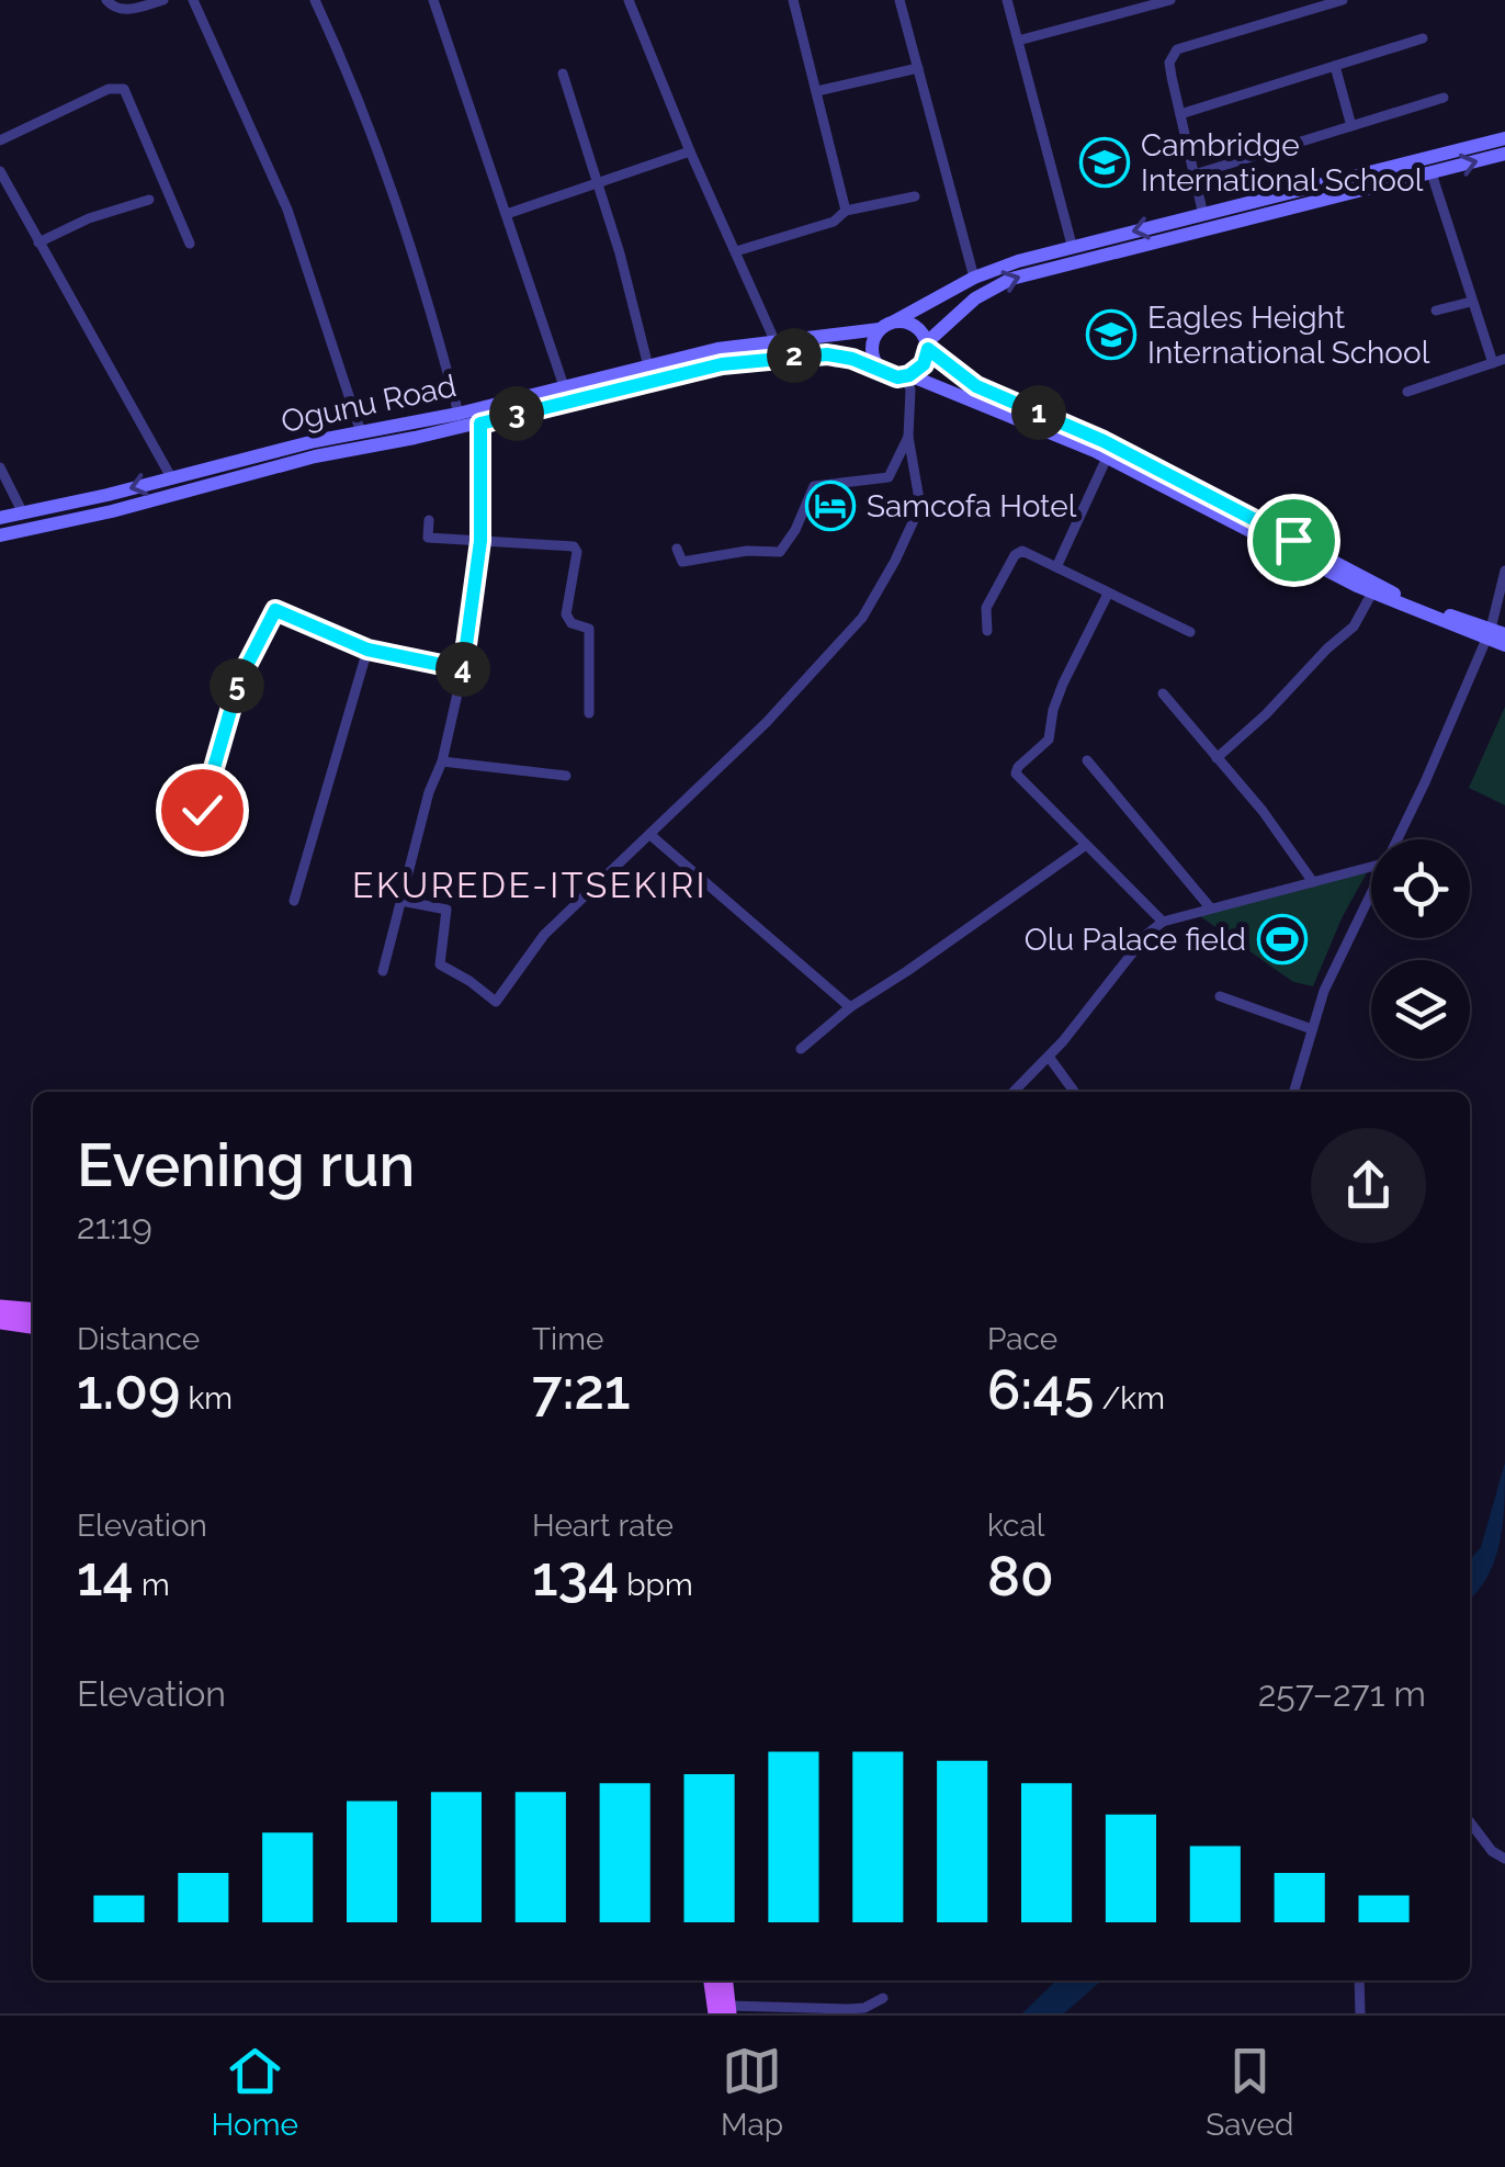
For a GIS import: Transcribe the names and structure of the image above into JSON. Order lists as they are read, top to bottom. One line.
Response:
{"streets":{"main road":["Ogunu Road"]},"districts":["EKUREDE-ITSEKIRI"],"places":{"school or university":["Cambridge International School","Eagles Height International School"],"hotel":["Samcofa Hotel"],"sports":["Olu Palace field"]},"page":{"pins":["2","1","3","4","5"],"heading":["Evening run","21:19"],"stats":[["Distance","1.09 km"],["Time","7:21"],["Pace","6:45 /km"],["Elevation","14 m"],["Heart rate","134 bpm"],["kcal","80"]],"chart":["Elevation","257–271 m"],"tabs":["Home","Map","Saved"]}}
